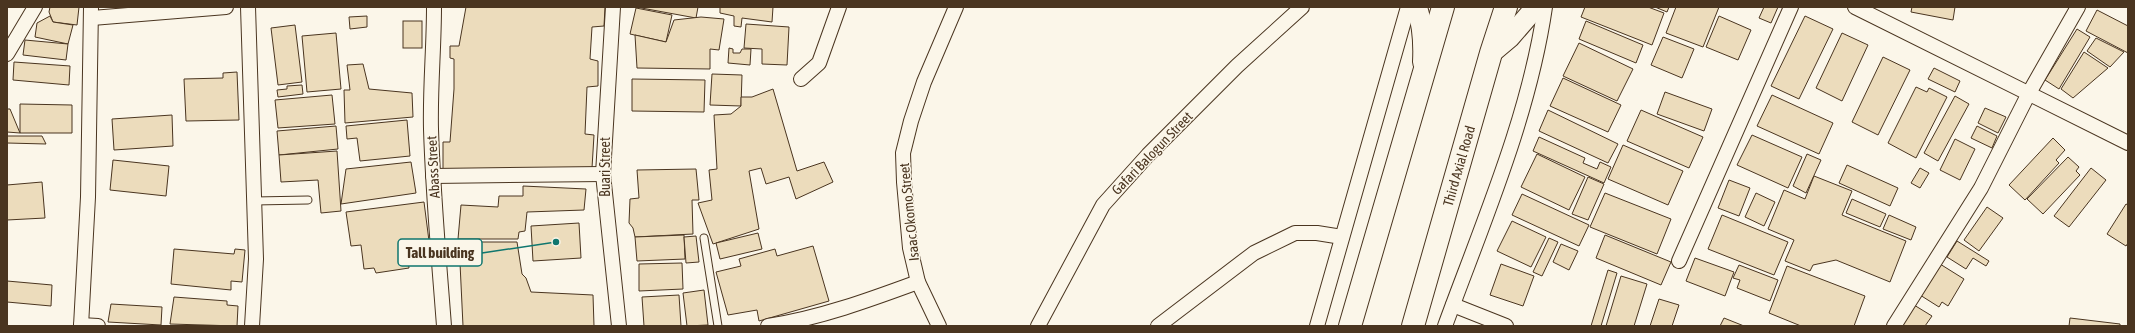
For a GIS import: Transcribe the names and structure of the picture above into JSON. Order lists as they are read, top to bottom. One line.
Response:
{"streets":{"highway":["Third Axial Road"],"street":["Gafari Balogun Street","Abass Street","Buari Street","Isaac Okomo Street"]},"places":["Tall building"]}
